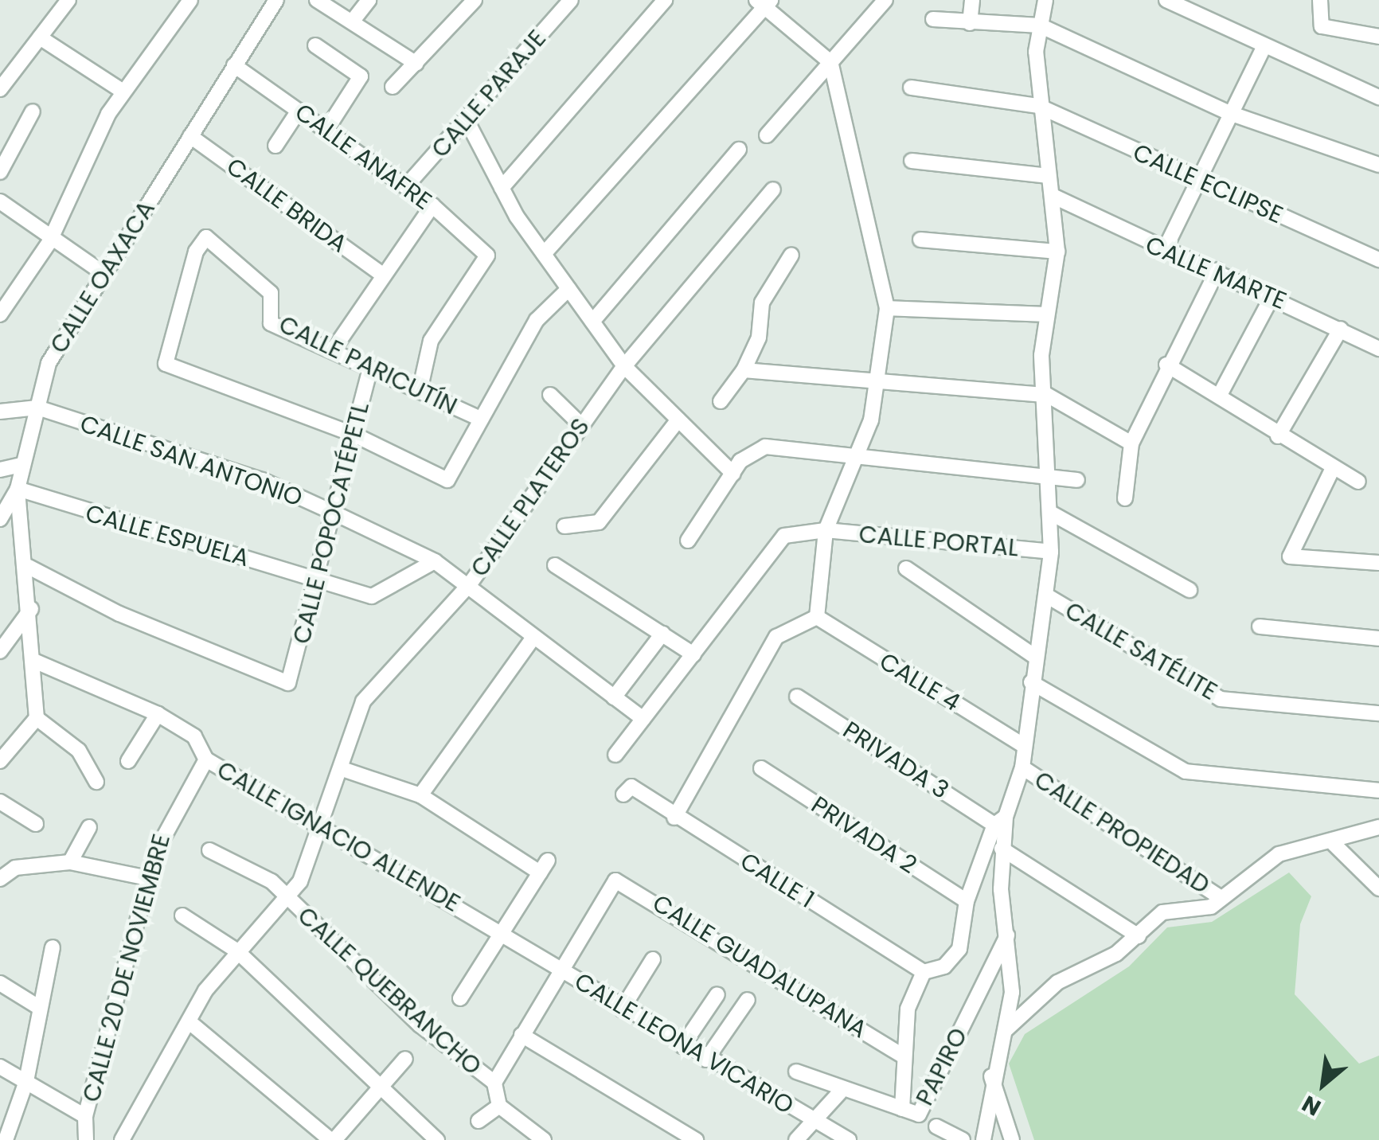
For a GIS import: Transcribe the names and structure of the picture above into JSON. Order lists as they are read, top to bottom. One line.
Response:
{"streets":{"street":["CALLE PARAJE","CALLE ANAFRE","CALLE ECLIPSE","CALLE BRIDA","CALLE MARTE","CALLE OAXACA","CALLE PARICUTÍN","CALLE SAN ANTONIO","CALLE PLATEROS","CALLE POPOCATÉPETL","CALLE ESPUELA","CALLE PORTAL","CALLE SATÉLITE","CALLE 4","PRIVADA 3","CALLE PROPIEDAD","PRIVADA 2","CALLE IGNACIO ALLENDE","CALLE 1","CALLE GUADALUPANA","CALLE 20 DE NOVIEMBRE","CALLE QUEBRANCHO","CALLE LEONA VICARIO","PAPIRO"]},"crossings":[["CALLE PARAJE","CALLE ANAFRE"],["CALLE ANAFRE","CALLE OAXACA"],["CALLE ANAFRE","CALLE PARICUTÍN"],["CALLE BRIDA","CALLE OAXACA"],["CALLE OAXACA","CALLE SAN ANTONIO"],["CALLE OAXACA","CALLE POPOCATÉPETL"],["CALLE OAXACA","CALLE ESPUELA"],["CALLE OAXACA","CALLE IGNACIO ALLENDE"],["CALLE PARICUTÍN","CALLE POPOCATÉPETL"],["CALLE SAN ANTONIO","CALLE PLATEROS"],["CALLE SAN ANTONIO","CALLE POPOCATÉPETL"],["CALLE SAN ANTONIO","CALLE ESPUELA"],["CALLE SAN ANTONIO","CALLE PORTAL"],["CALLE PLATEROS","CALLE IGNACIO ALLENDE"],["CALLE PLATEROS","CALLE QUEBRANCHO"],["CALLE POPOCATÉPETL","CALLE ESPUELA"],["CALLE IGNACIO ALLENDE","CALLE 20 DE NOVIEMBRE"],["CALLE IGNACIO ALLENDE","CALLE QUEBRANCHO"],["CALLE IGNACIO ALLENDE","CALLE LEONA VICARIO"],["CALLE GUADALUPANA","CALLE QUEBRANCHO"],["CALLE QUEBRANCHO","CALLE LEONA VICARIO"]],"north":"bottom left"}
